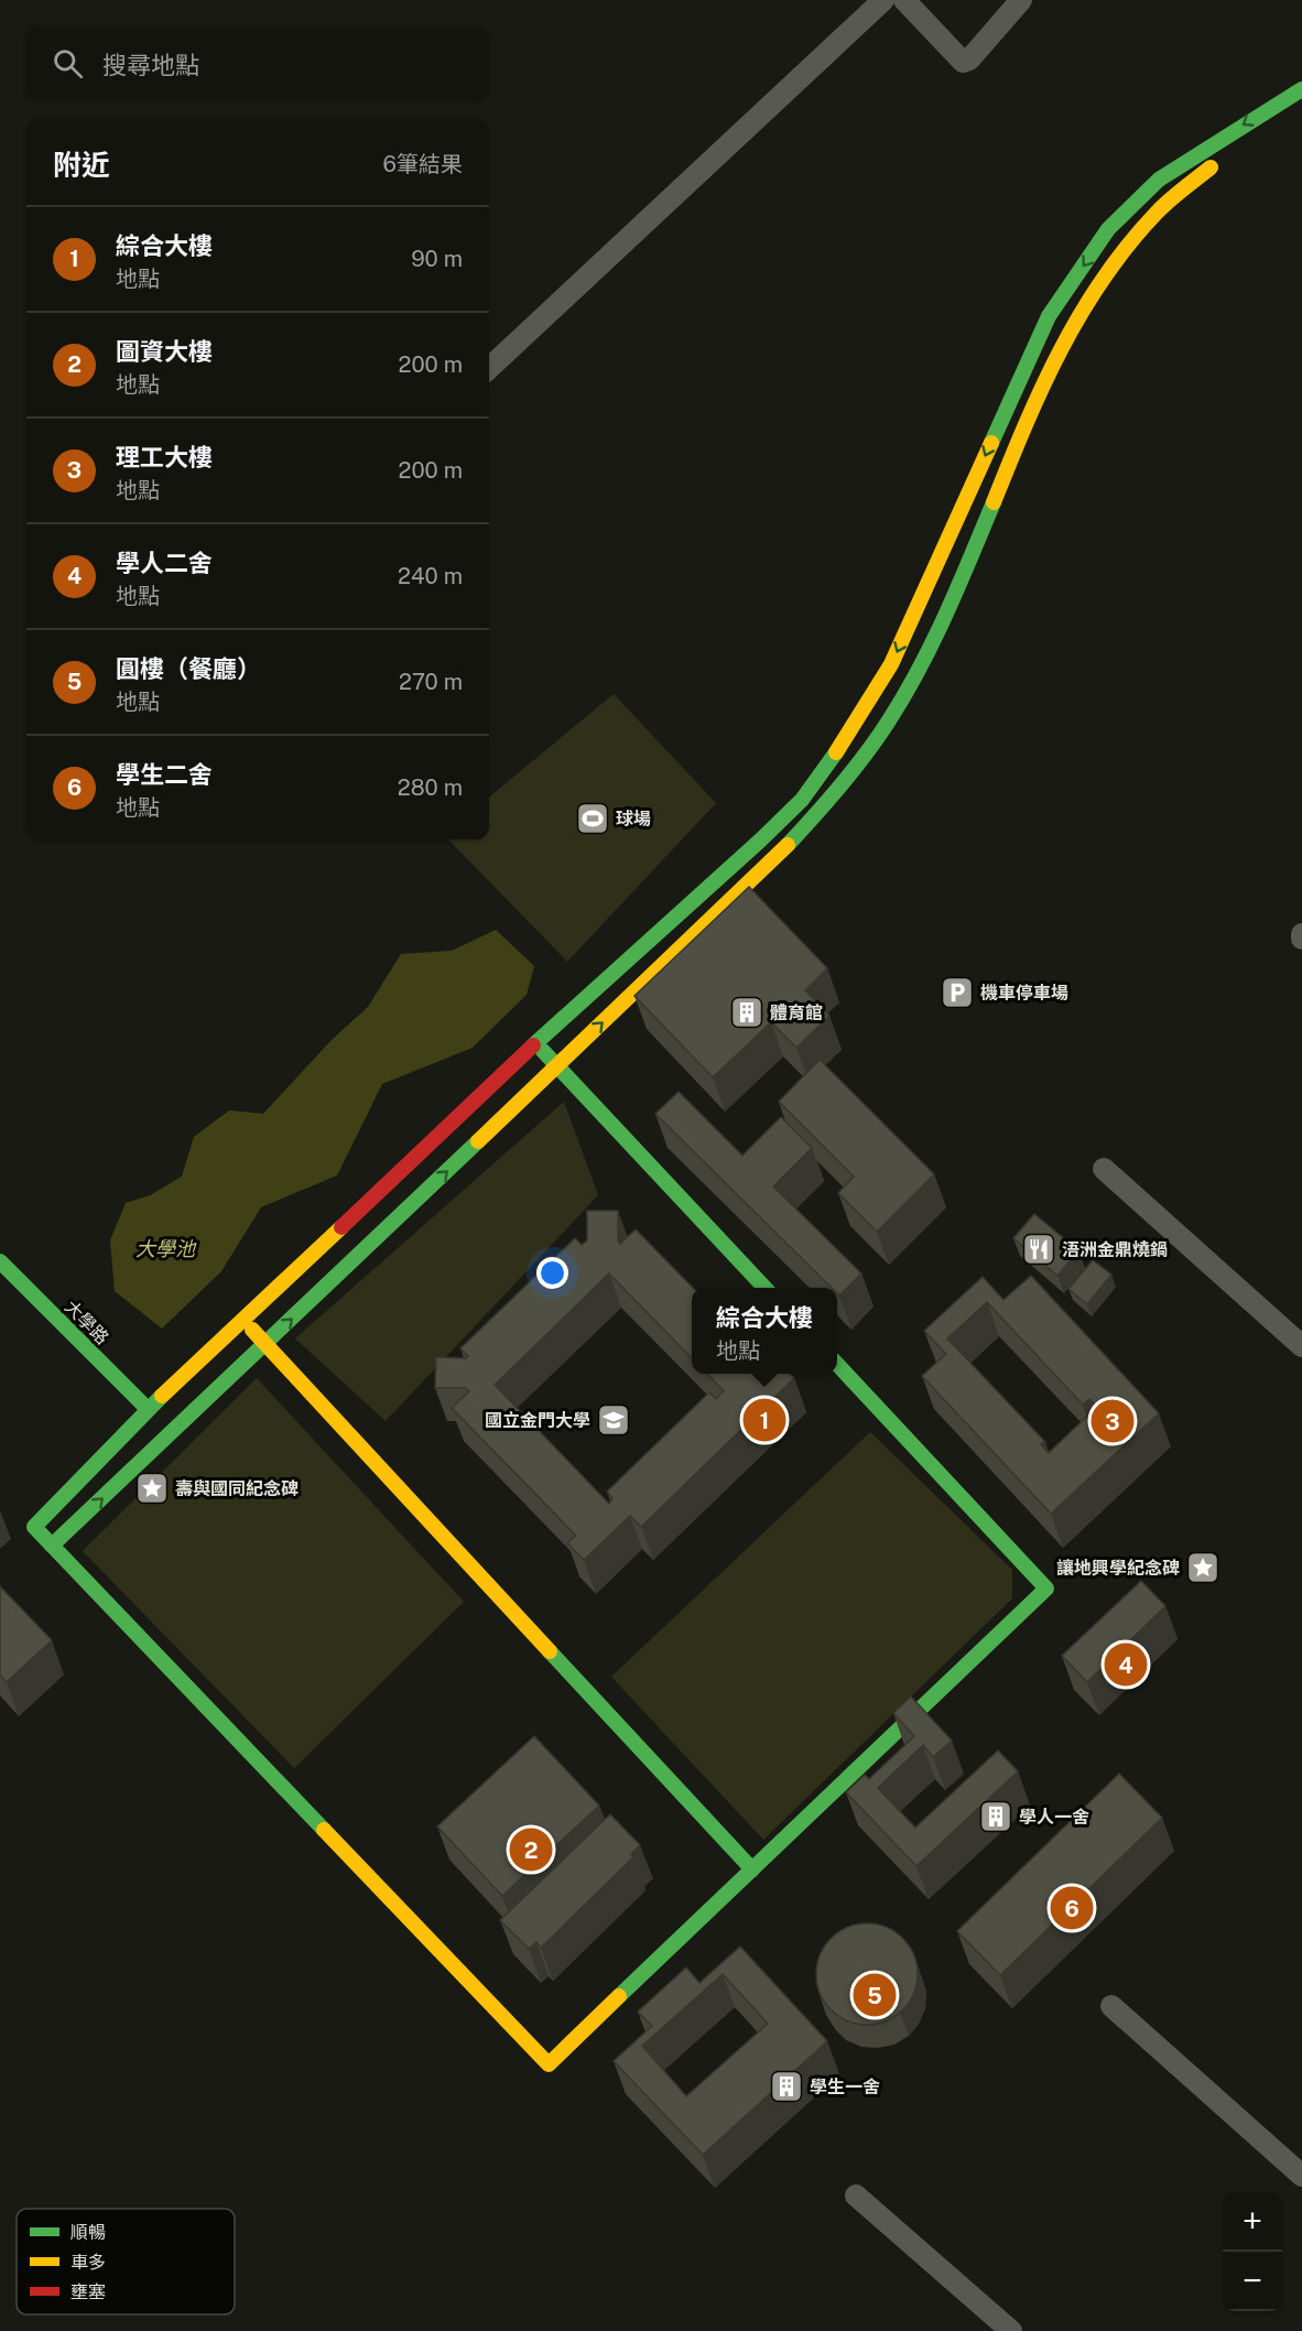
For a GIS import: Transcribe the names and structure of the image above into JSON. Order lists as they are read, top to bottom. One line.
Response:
{"streets":{"street":["大學路"]},"water":["大學池"],"places":{"sports":["球場"],"parking":["機車停車場"],"building":["體育館","學人一舍","學生一舍"],"restaurant":["浯洲金鼎燒鍋"],"school or university":["國立金門大學"],"place":["壽與國同紀念碑","讓地興學紀念碑"]},"legend":["順暢","車多","壅塞"],"page":{"search":"搜尋地點","heading":["附近","6筆結果"],"list":[{"mark":"1","name":"綜合大樓","note":"地點","value":"90 m"},{"mark":"2","name":"圖資大樓","note":"地點","value":"200 m"},{"mark":"3","name":"理工大樓","note":"地點","value":"200 m"},{"mark":"4","name":"學人二舍","note":"地點","value":"240 m"},{"mark":"5","name":"圓樓（餐廳）","note":"地點","value":"270 m"},{"mark":"6","name":"學生二舍","note":"地點","value":"280 m"}],"popup":["綜合大樓","地點"],"pins":["1","3","4","2","6","5"],"map_buttons":["+","−"]}}
